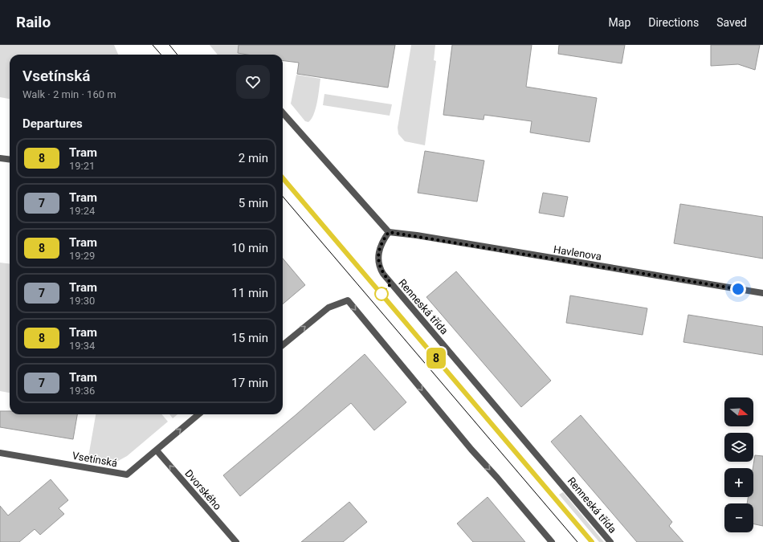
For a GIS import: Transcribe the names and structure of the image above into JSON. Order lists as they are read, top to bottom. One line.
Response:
{"streets":{"street":["Havlenova","Renneská třída","Vsetínská","Dvorského"]},"crossings":[["Havlenova","Renneská třída"],["Vsetínská","Dvorského"]],"one_way":["Dvorského"],"lines":["tram line 8"],"north":"right","page":{"header":"Railo","nav":["Map","Directions","Saved"],"on_map":"8","heading":[["Vsetínská","Walk · 2 min · 160 m"],"Departures"],"list":[{"mark":"8","name":"Tram","note":"19:21","value":"2 min"},{"mark":"7","name":"Tram","note":"19:24","value":"5 min"},{"mark":"8","name":"Tram","note":"19:29","value":"10 min"},{"mark":"7","name":"Tram","note":"19:30","value":"11 min"},{"mark":"8","name":"Tram","note":"19:34","value":"15 min"},{"mark":"7","name":"Tram","note":"19:36","value":"17 min"}],"map_buttons":["+","−"]}}
